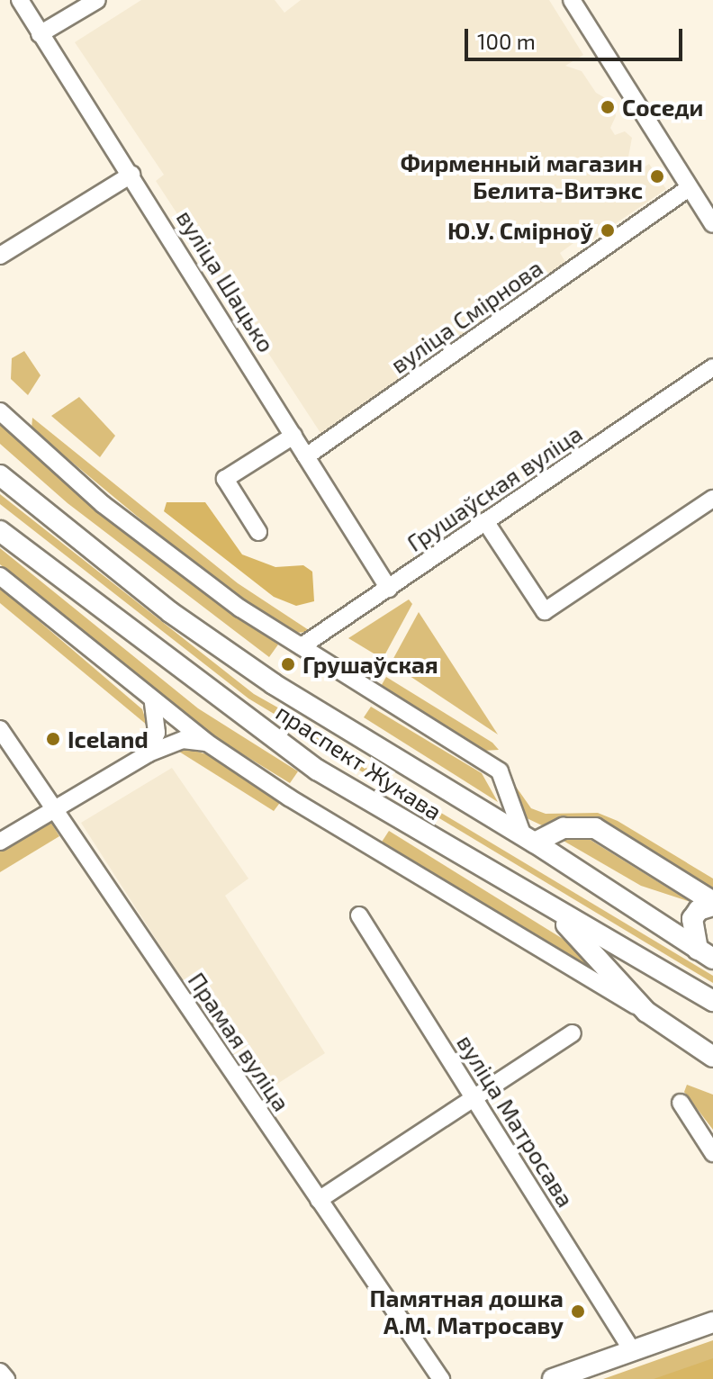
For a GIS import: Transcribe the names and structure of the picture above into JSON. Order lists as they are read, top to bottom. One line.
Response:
{"streets":{"main road":["праспект Жукава"],"street":["вуліца Шацько","вуліца Смірнова","Грушаўская вуліца","Прамая вуліца","вуліца Матросава"]},"crossings":[["вуліца Шацько","вуліца Смірнова"],["вуліца Шацько","Грушаўская вуліца"]],"places":["Соседи","Фирменный магазин Белита-Витэкс","Ю.У. Смірноў","Грушаўская","Iceland","Памятная дошка А.М. Матросаву"],"scale_bar":"100 m"}
